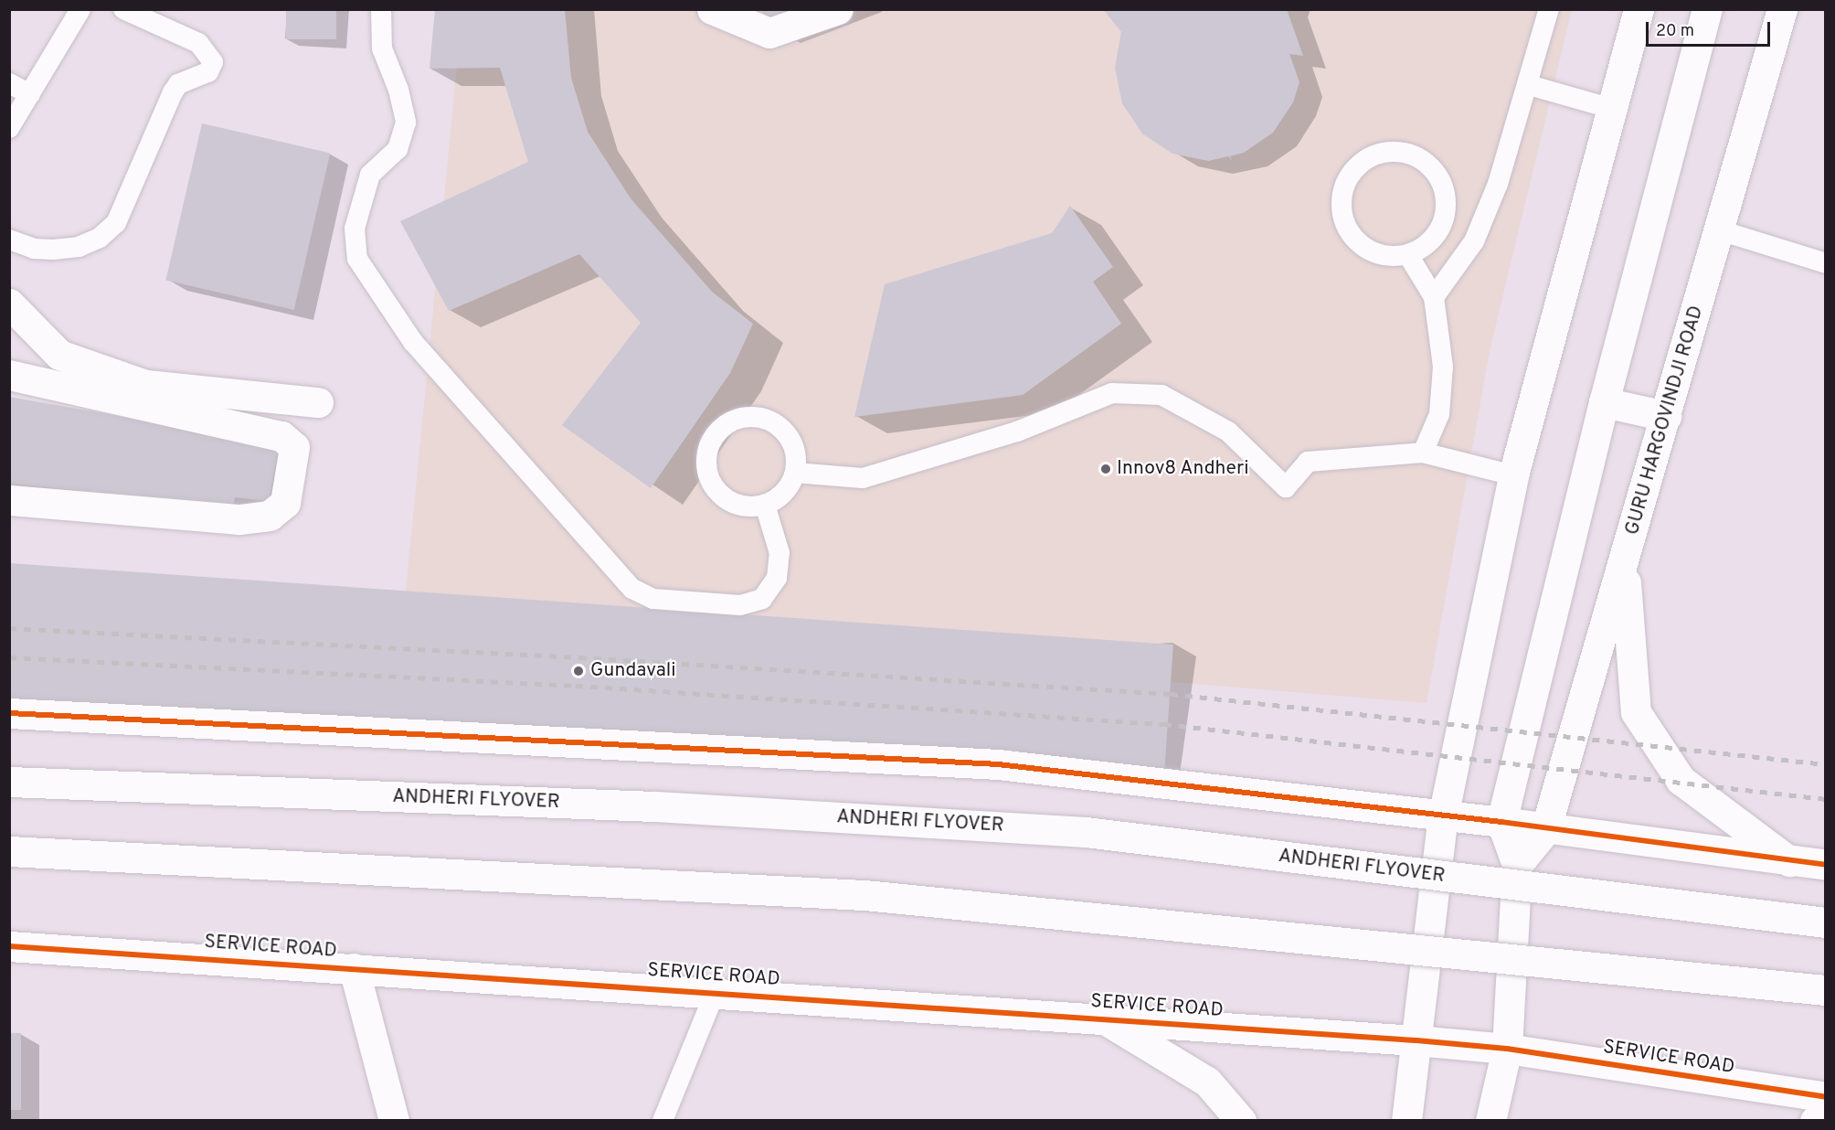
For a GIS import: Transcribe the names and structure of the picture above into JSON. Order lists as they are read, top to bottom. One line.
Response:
{"streets":{"main road":["GURU HARGOVINDJI ROAD","ANDHERI FLYOVER","SERVICE ROAD"]},"places":["Innov8 Andheri","Gundavali"],"scale_bar":"20 m"}
